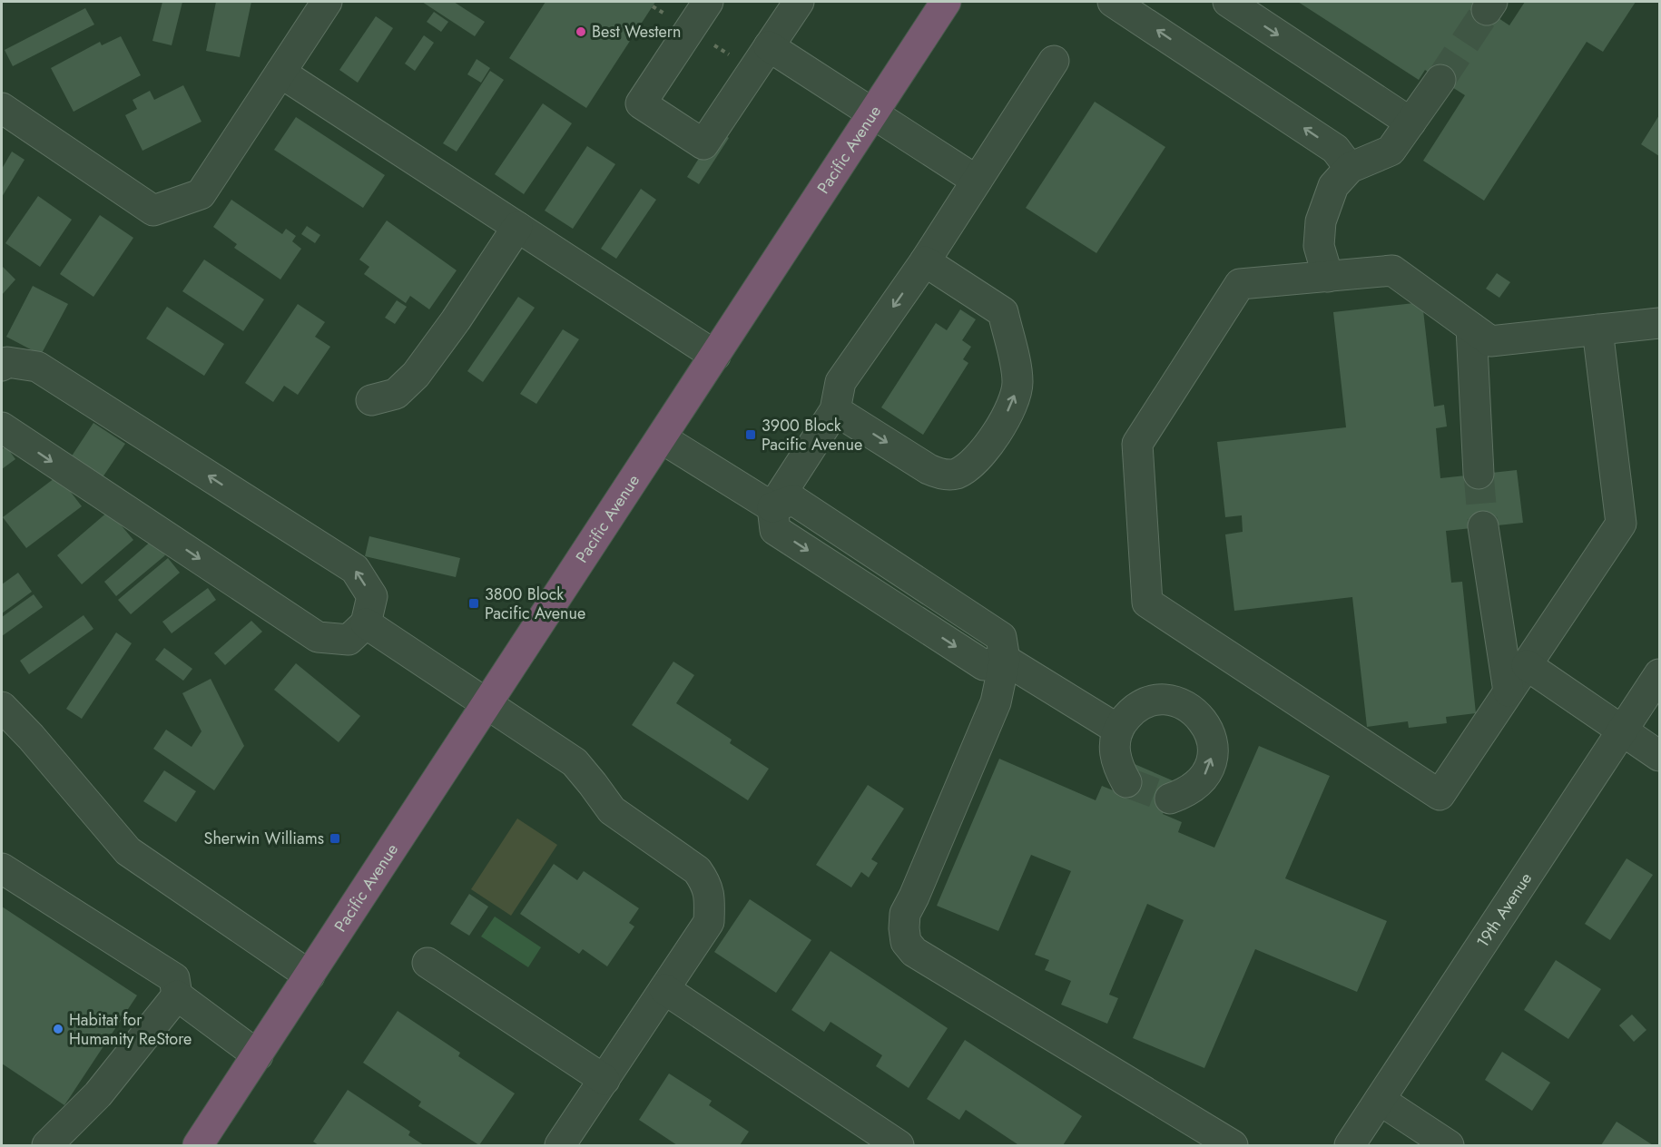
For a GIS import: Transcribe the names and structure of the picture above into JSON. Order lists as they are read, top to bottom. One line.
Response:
{"streets":{"highway":["Pacific Avenue"],"street":["19th Avenue"]},"places":{"other":["Best Western","Habitat for Humanity ReStore"],"transit":["3900 Block Pacific Avenue","3800 Block Pacific Avenue","Sherwin Williams"]}}
